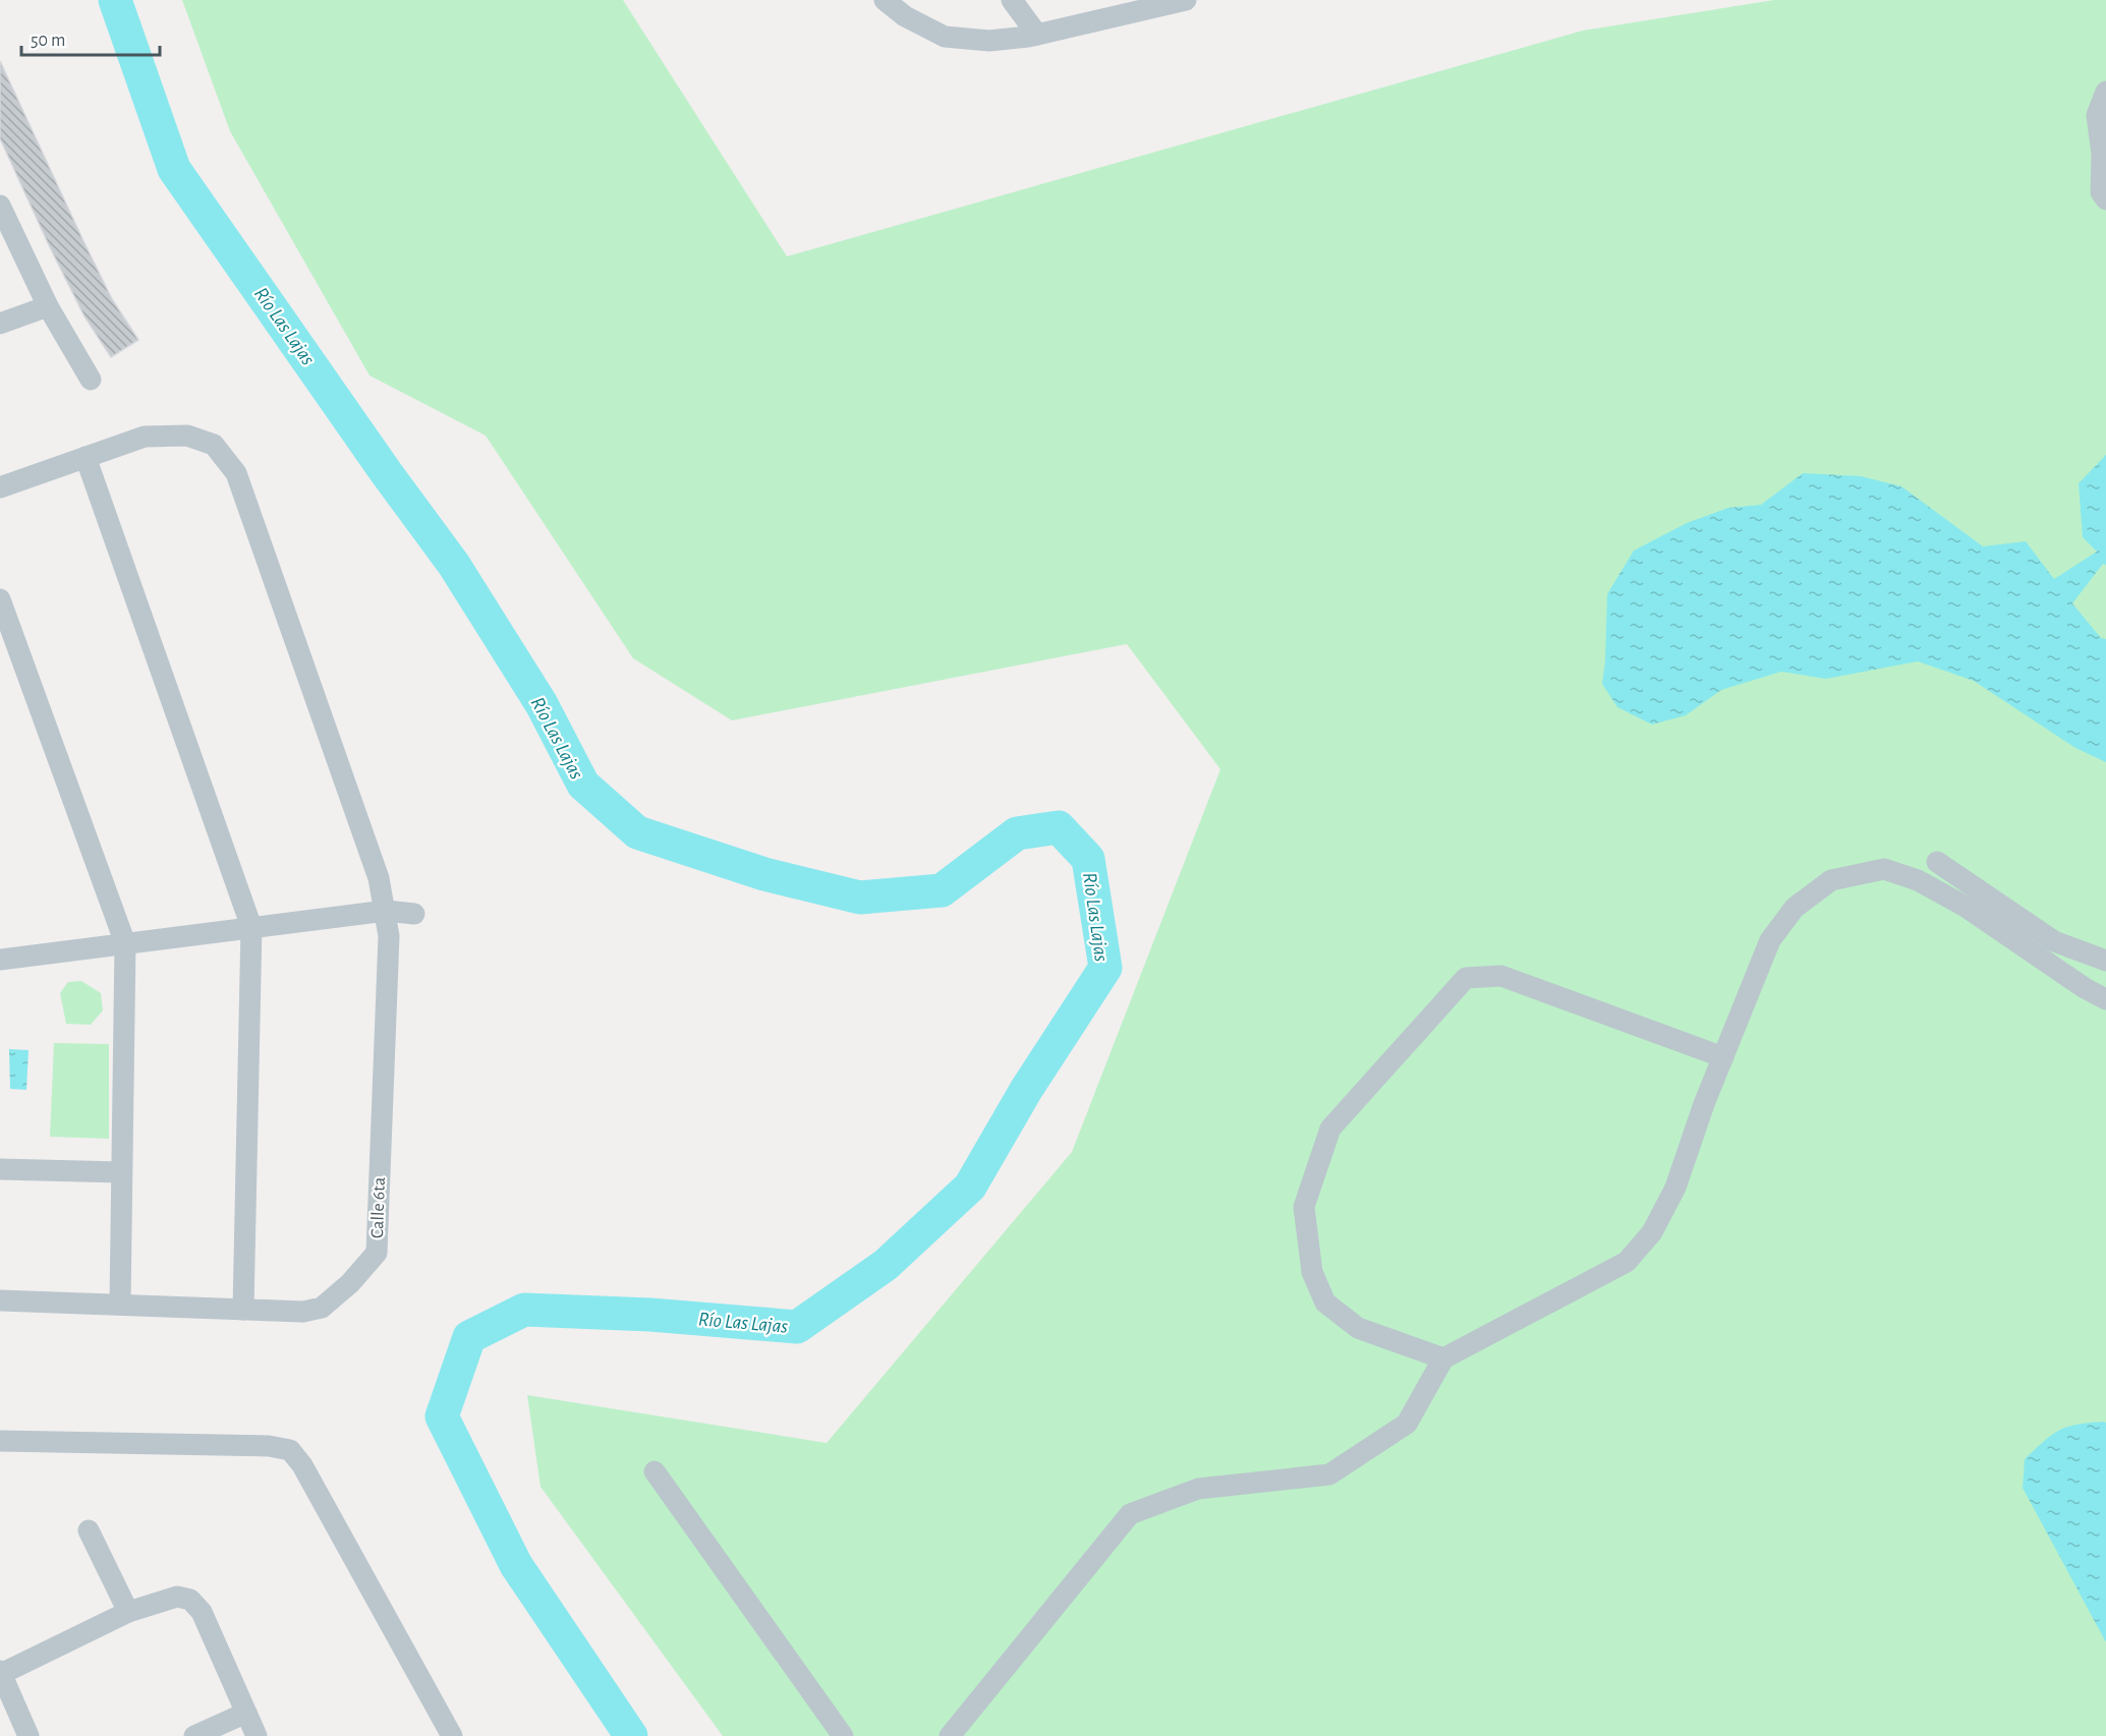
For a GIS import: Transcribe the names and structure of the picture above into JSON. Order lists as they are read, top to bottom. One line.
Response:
{"streets":{"street":["Calle 6ta"]},"water":["Río Las Lajas"],"scale_bar":"50 m"}
